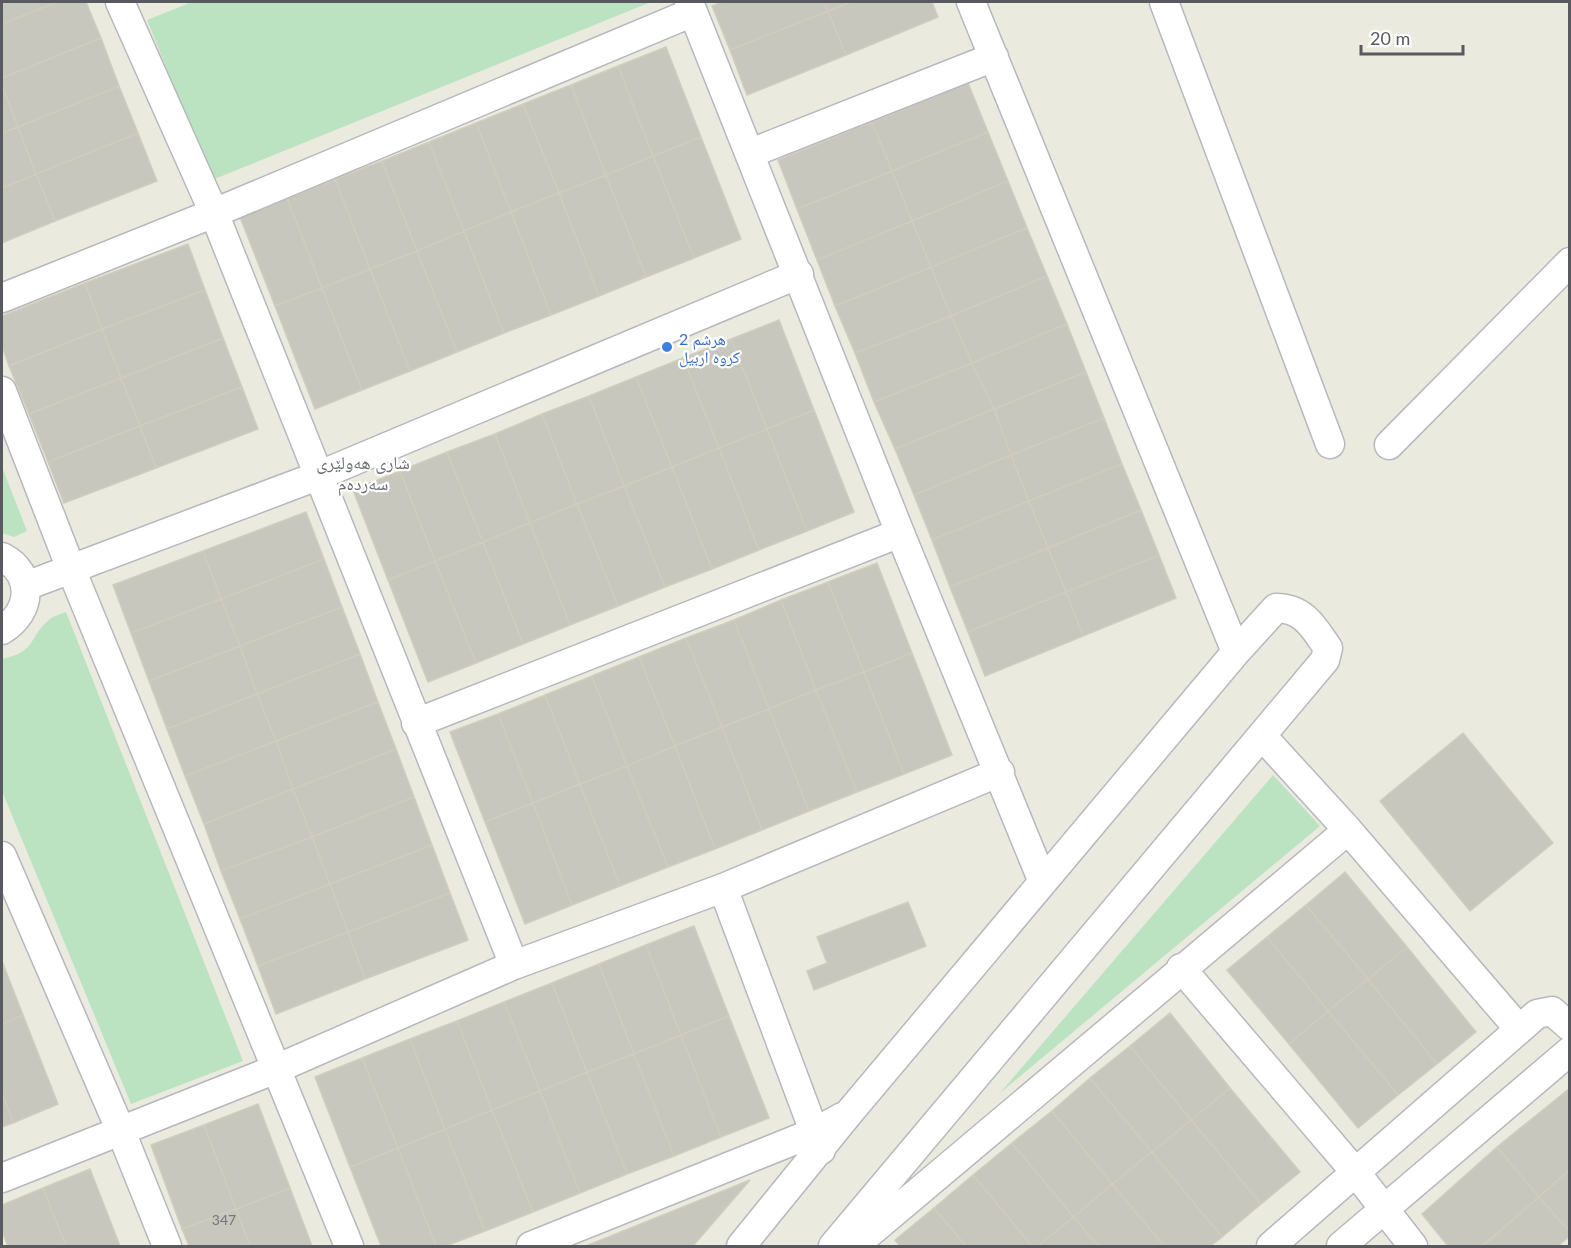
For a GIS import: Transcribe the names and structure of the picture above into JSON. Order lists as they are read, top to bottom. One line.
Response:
{"districts":["شاری هه‌ولێری سه‌رده‌م"],"places":["هرشم 2 كروه اربيل"],"house_numbers":["347"],"scale_bar":"20 m"}
